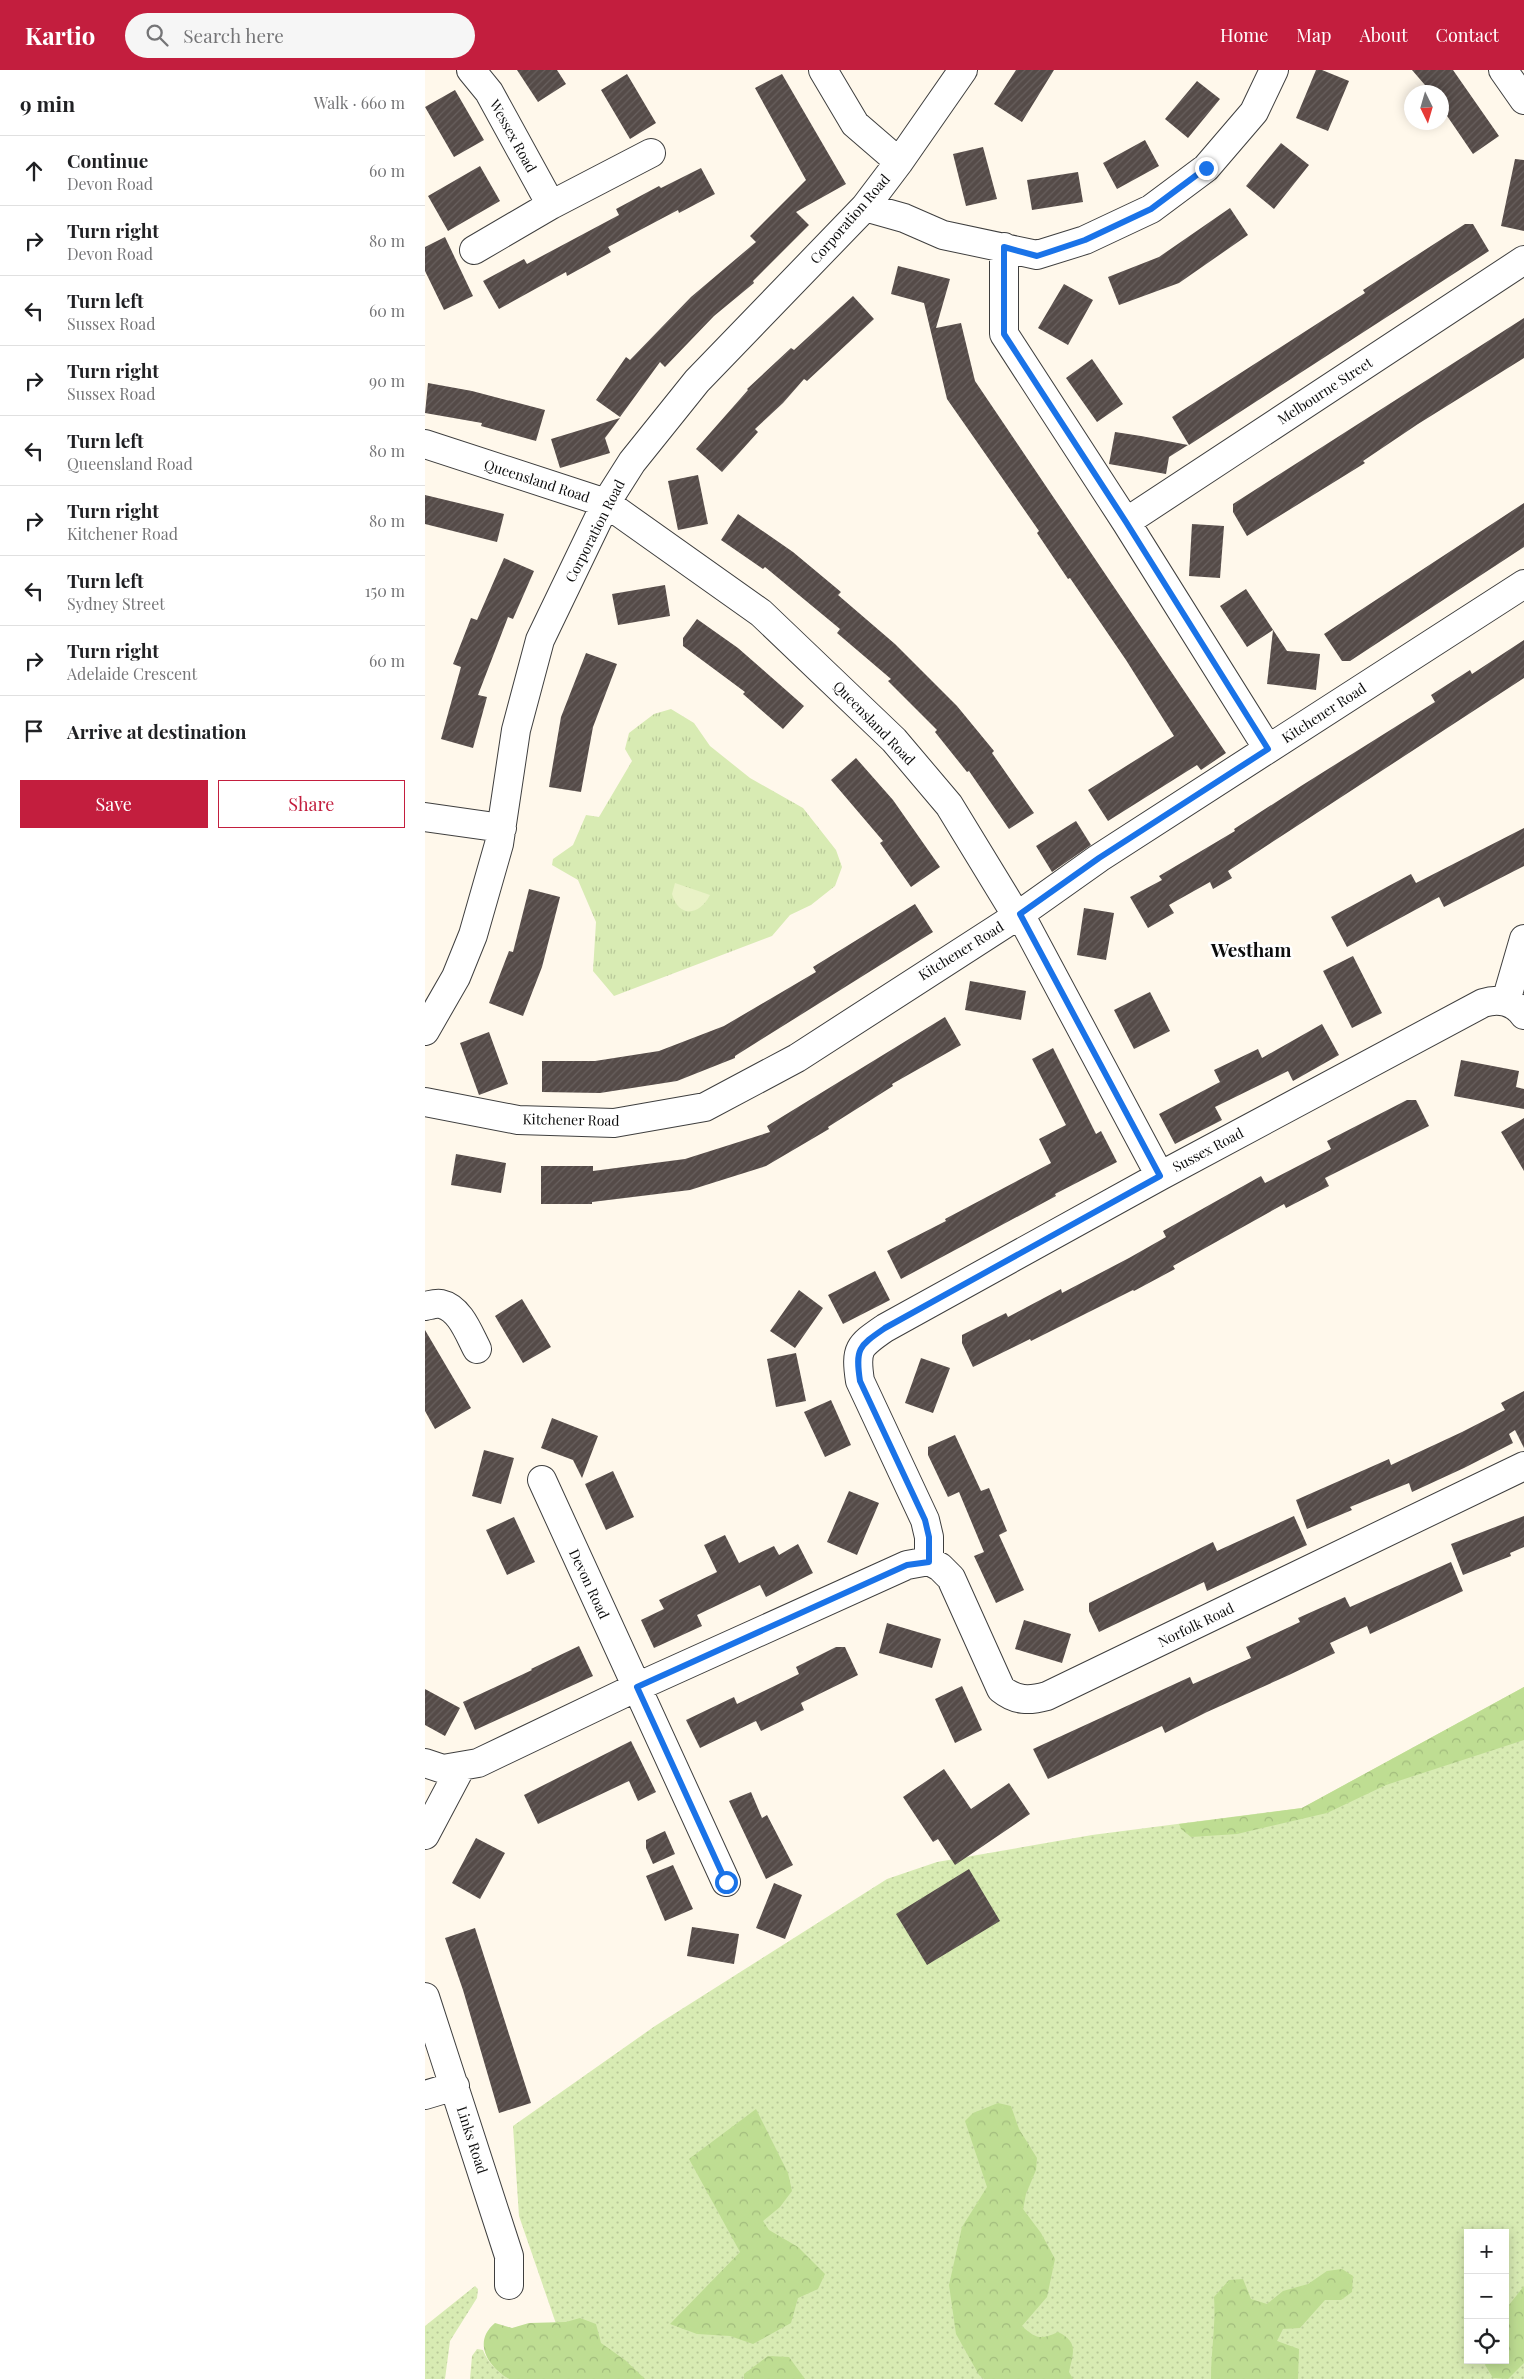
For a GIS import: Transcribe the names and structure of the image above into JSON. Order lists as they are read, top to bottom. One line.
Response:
{"streets":{"street":["Wessex Road","Corporation Road","Melbourne Street","Queensland Road","Kitchener Road","Sussex Road","Devon Road","Norfolk Road","Links Road"]},"crossings":[["Corporation Road","Queensland Road"],["Queensland Road","Kitchener Road"],["Queensland Road","Sussex Road"],["Sussex Road","Norfolk Road"]],"districts":["Westham"],"north":"bottom","page":{"header":"Kartio","search":"Search here","nav":["Home","Map","About","Contact"],"heading":["9 min","Walk · 660 m"],"list":[["Continue","Devon Road","60 m"],["Turn right","Devon Road","80 m"],["Turn left","Sussex Road","60 m"],["Turn right","Sussex Road","90 m"],["Turn left","Queensland Road","80 m"],["Turn right","Kitchener Road","80 m"],["Turn left","Sydney Street","150 m"],["Turn right","Adelaide Crescent","60 m"],"Arrive at destination"],"buttons":["Save","Share"],"map_buttons":["+","−"]}}
